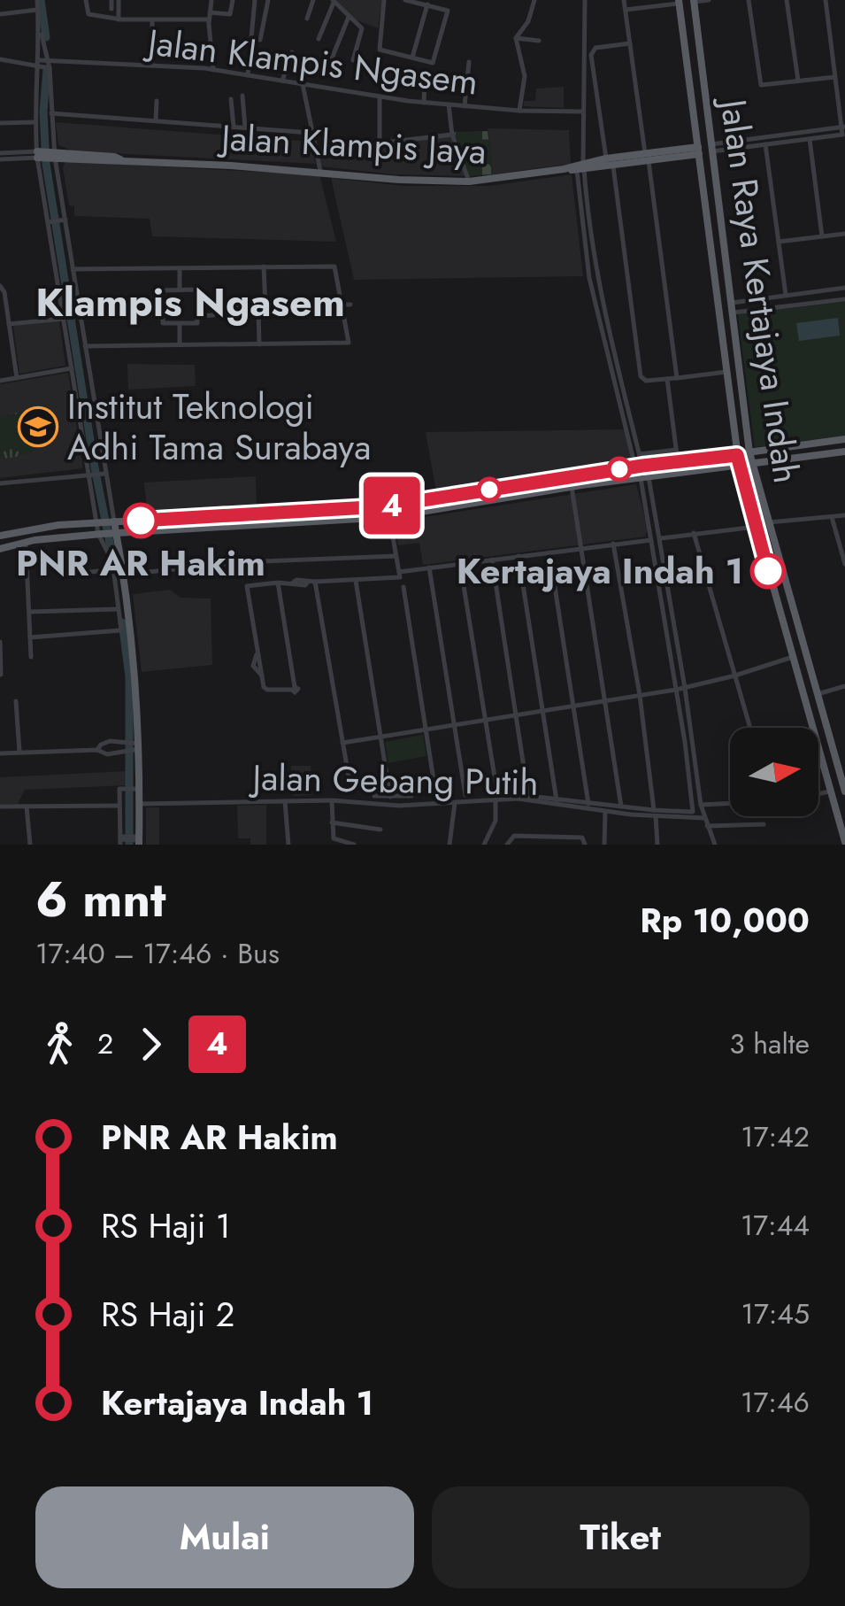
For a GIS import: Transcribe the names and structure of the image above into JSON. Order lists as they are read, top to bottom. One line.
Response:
{"streets":{"main road":["Jalan Klampis Jaya","Jalan Raya Kertajaya Indah"],"street":["Jalan Klampis Ngasem","Jalan Gebang Putih"]},"districts":["Klampis Ngasem"],"places":{"school or university":["Institut Teknologi Adhi Tama Surabaya"],"other":["PNR AR Hakim","Kertajaya Indah 1"]},"lines":["bus line 4"],"north":"right","page":{"on_map":"4","heading":["6 mnt","17:40 – 17:46 · Bus","Rp 10,000"],"legs":["2","4","3 halte"],"list":[{"name":"PNR AR Hakim","value":"17:42"},{"name":"RS Haji 1","value":"17:44"},{"name":"RS Haji 2","value":"17:45"},{"name":"Kertajaya Indah 1","value":"17:46"}],"buttons":["Mulai","Tiket"]}}
